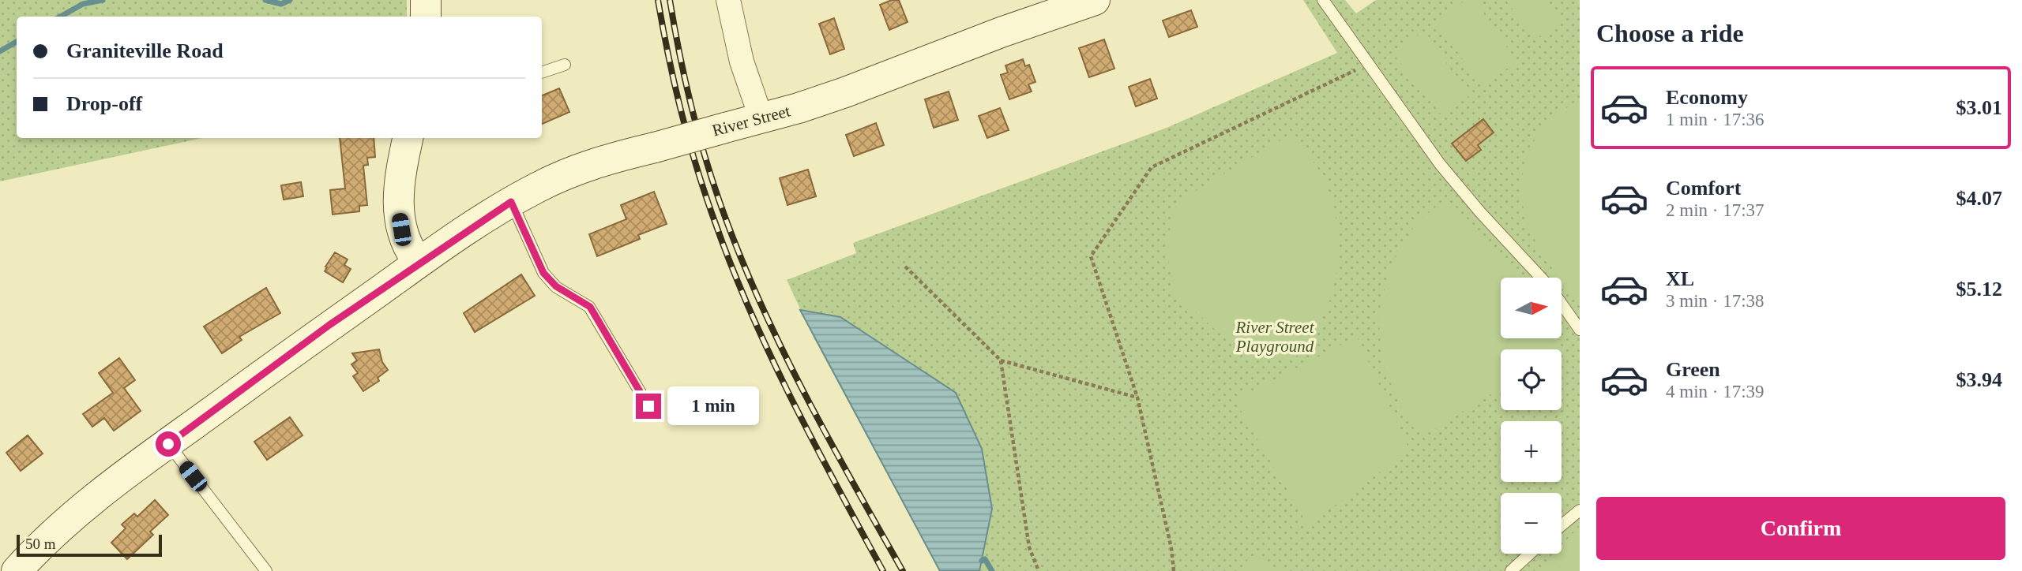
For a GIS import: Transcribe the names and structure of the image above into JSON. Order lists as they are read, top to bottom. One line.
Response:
{"streets":{"main road":["River Street"]},"parks":["River Street Playground"],"scale_bar":"50 m","north":"right","page":{"heading":"Choose a ride","banner":["Graniteville Road","Drop-off"],"list":[{"name":"Economy","note":"1 min · 17:36","value":"$3.01"},{"name":"Comfort","note":"2 min · 17:37","value":"$4.07"},{"name":"XL","note":"3 min · 17:38","value":"$5.12"},{"name":"Green","note":"4 min · 17:39","value":"$3.94"}],"map_buttons":["+","−"],"bubble":"1 min","buttons":"Confirm","scale":"50 m"}}
